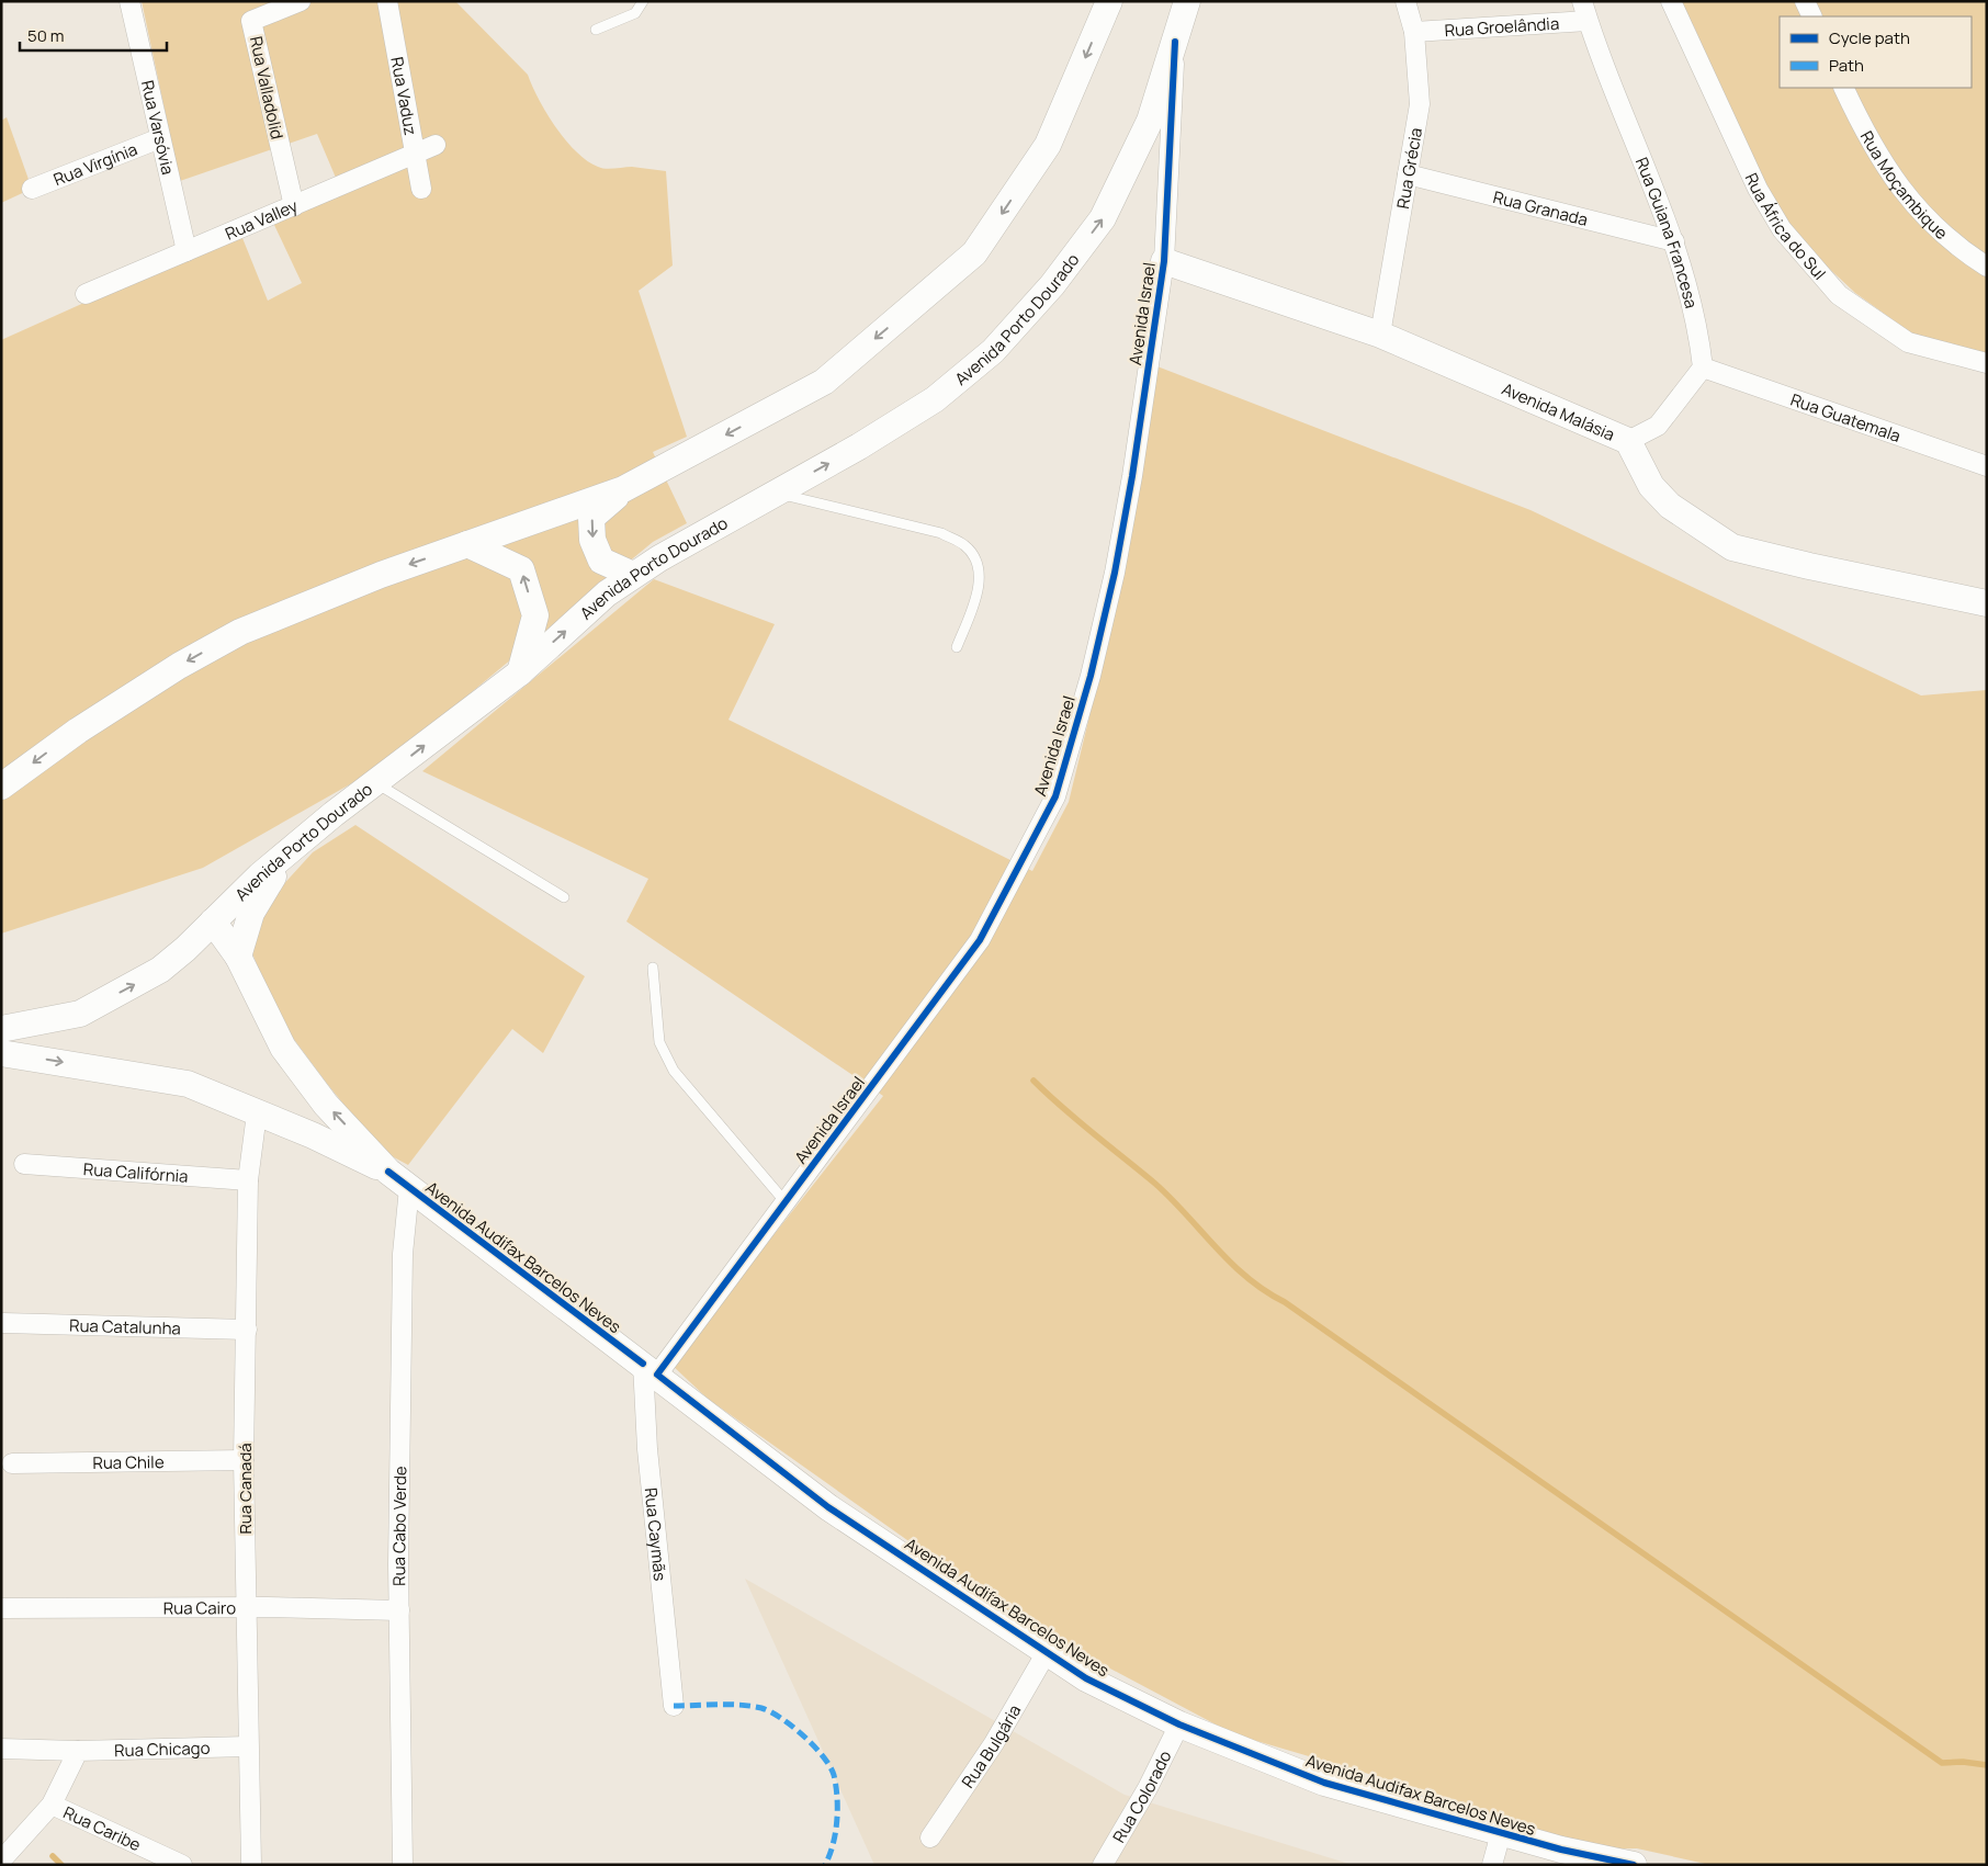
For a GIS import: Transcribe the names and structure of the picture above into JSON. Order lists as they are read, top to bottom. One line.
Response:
{"streets":{"main road":["Avenida Porto Dourado","Avenida Malásia","Avenida Audifax Barcelos Neves"],"street":["Rua Groelândia","Rua Valladolid","Rua Vaduz","Rua Varsóvia","Rua Virgínia","Rua Grécia","Rua Moçambique","Rua Granada","Rua Valley","Rua África do Sul","Rua Guiana Francesa","Avenida Israel","Rua Guatemala","Rua Califórnia","Rua Catalunha","Rua Chile","Rua Canadá","Rua Cabo Verde","Rua Caymãs","Rua Cairo","Rua Bulgária","Rua Chicago","Rua Colorado","Rua Caribe"]},"crossings":[["Rua Groelândia","Rua Grécia"],["Rua Groelândia","Rua Guiana Francesa"],["Rua Valladolid","Rua Valley"],["Rua Vaduz","Rua Valley"],["Rua Varsóvia","Rua Virgínia"],["Rua Varsóvia","Rua Valley"],["Rua Grécia","Rua Granada"],["Rua Grécia","Avenida Malásia"],["Rua Granada","Rua Guiana Francesa"],["Rua Guiana Francesa","Rua Guatemala"],["Avenida Israel","Avenida Porto Dourado"],["Avenida Israel","Avenida Malásia"],["Avenida Israel","Avenida Audifax Barcelos Neves"],["Avenida Israel","Rua Caymãs"],["Avenida Porto Dourado","Avenida Audifax Barcelos Neves"],["Rua Califórnia","Rua Canadá"],["Avenida Audifax Barcelos Neves","Rua Canadá"],["Avenida Audifax Barcelos Neves","Rua Cabo Verde"],["Avenida Audifax Barcelos Neves","Rua Caymãs"],["Avenida Audifax Barcelos Neves","Rua Bulgária"],["Avenida Audifax Barcelos Neves","Rua Colorado"],["Rua Catalunha","Rua Canadá"],["Rua Chile","Rua Canadá"],["Rua Canadá","Rua Cairo"],["Rua Canadá","Rua Chicago"],["Rua Cabo Verde","Rua Cairo"]],"legend":["Cycle path","Path"],"scale_bar":"50 m"}
